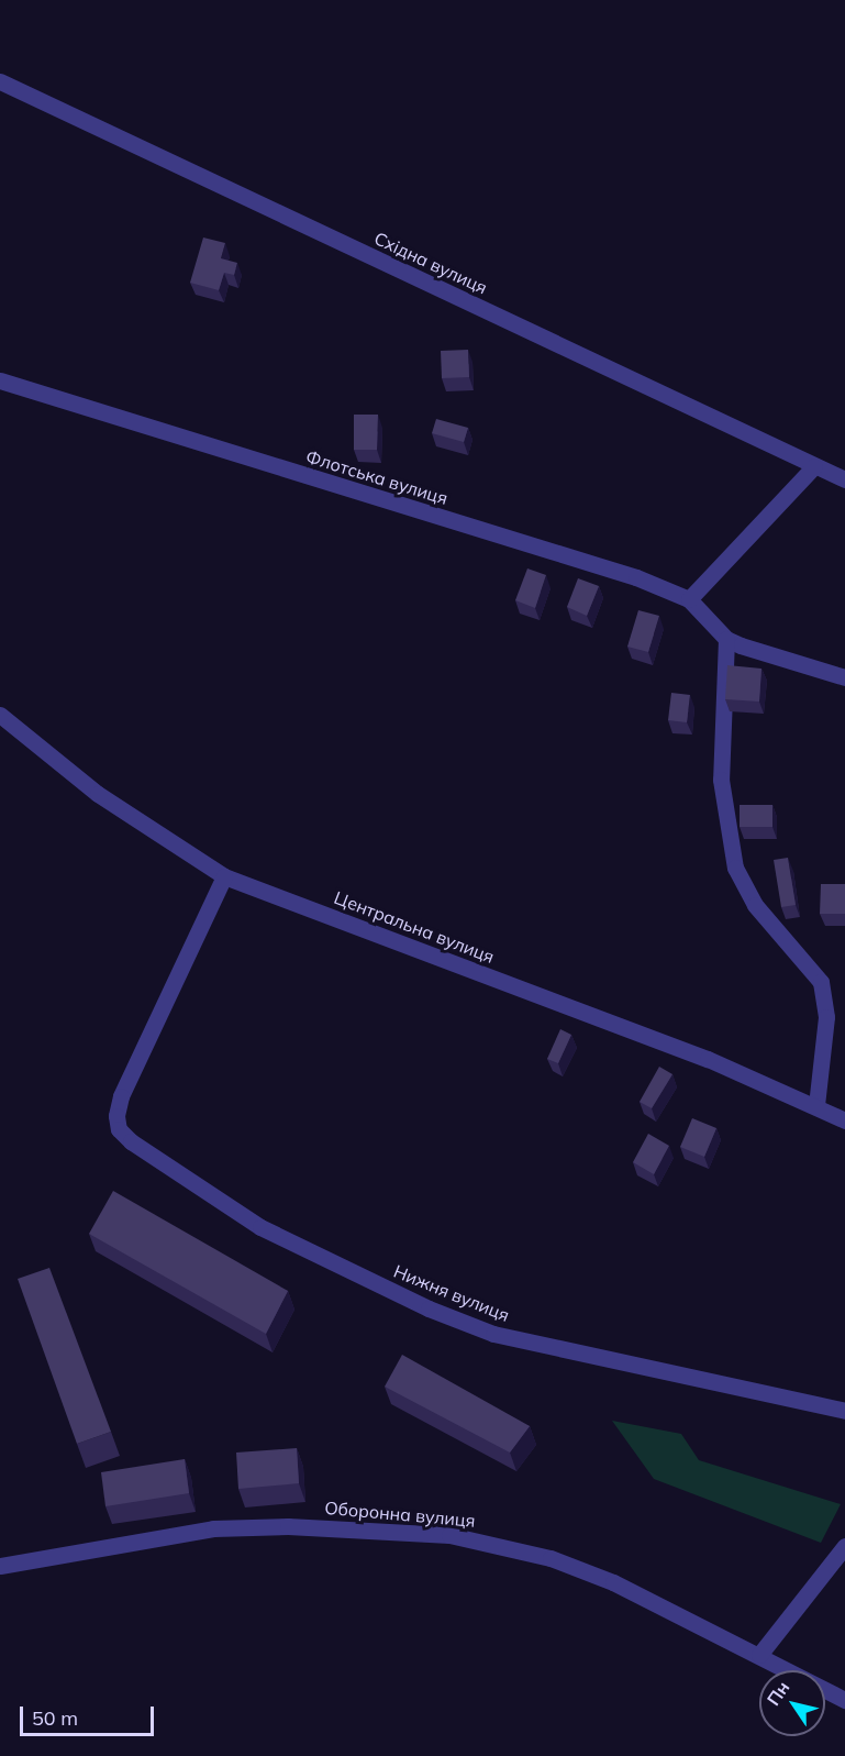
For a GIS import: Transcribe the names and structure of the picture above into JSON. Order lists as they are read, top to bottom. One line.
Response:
{"streets":{"street":["Східна вулиця","Флотська вулиця","Центральна вулиця","Нижня вулиця","Оборонна вулиця"]},"crossings":[["Центральна вулиця","Нижня вулиця"]],"scale_bar":"50 m","north":"top left"}
